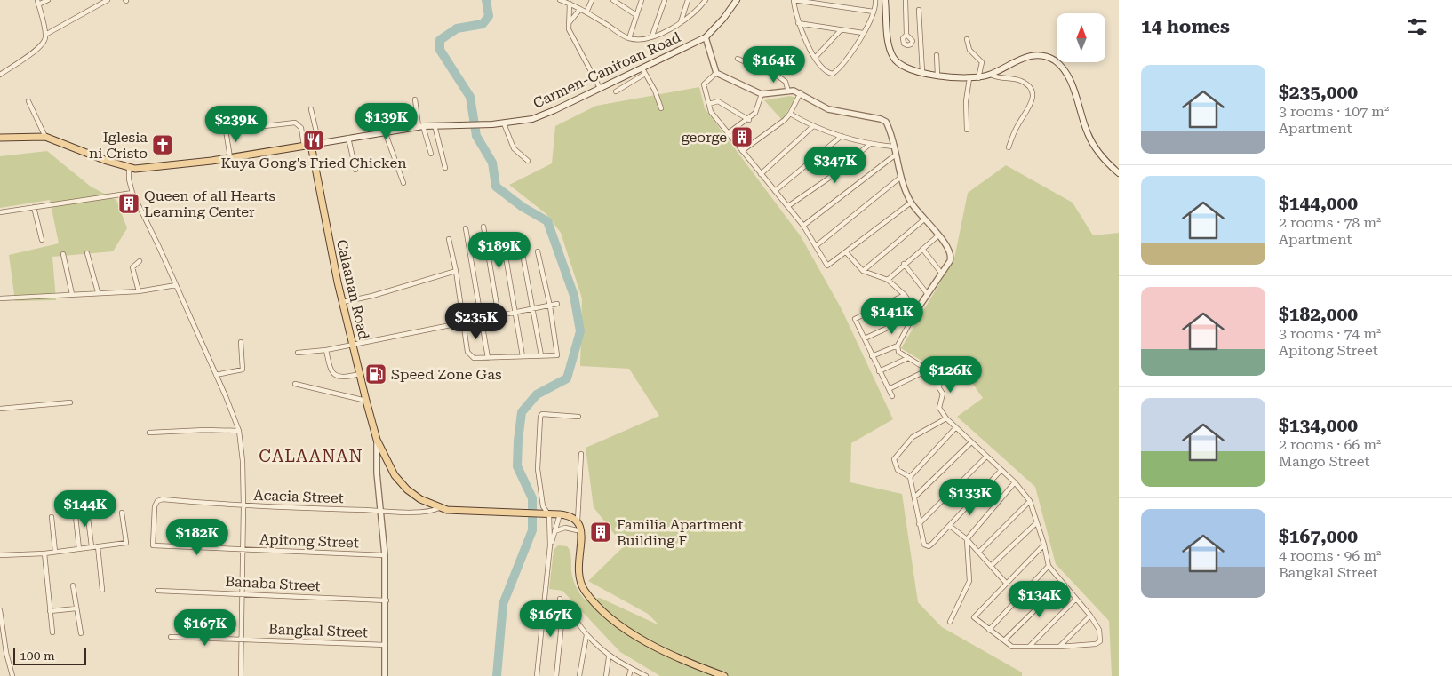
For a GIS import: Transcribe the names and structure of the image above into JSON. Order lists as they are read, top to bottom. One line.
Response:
{"streets":{"main road":["Carmen-Canitoan Road","Calaanan Road"],"street":["Acacia Street","Apitong Street","Banaba Street","Bangkal Street"]},"crossings":[["Carmen-Canitoan Road","Calaanan Road"],["Calaanan Road","Acacia Street"],["Acacia Street","Apitong Street"]],"districts":["CALAANAN"],"places":{"building":["george","Queen of all Hearts Learning Center","Familia Apartment Building F"],"restaurant":["Kuya Gong's Fried Chicken"],"church":["Iglesia ni Cristo"],"fuel station":["Speed Zone Gas"]},"scale_bar":"100 m","north":"top","page":{"heading":"14 homes","price":["$164K","$139K","$239K","$347K","$189K","$141K","$235K","$126K","$133K","$144K","$182K","$134K","$167K","$167K"],"list":[{"name":"$235,000","note":"3 rooms · 107 m² · Apartment"},{"name":"$144,000","note":"2 rooms · 78 m² · Apartment"},{"name":"$182,000","note":"3 rooms · 74 m² · Apitong Street"},{"name":"$134,000","note":"2 rooms · 66 m² · Mango Street"},{"name":"$167,000","note":"4 rooms · 96 m² · Bangkal Street"}],"scale":"100 m"}}
